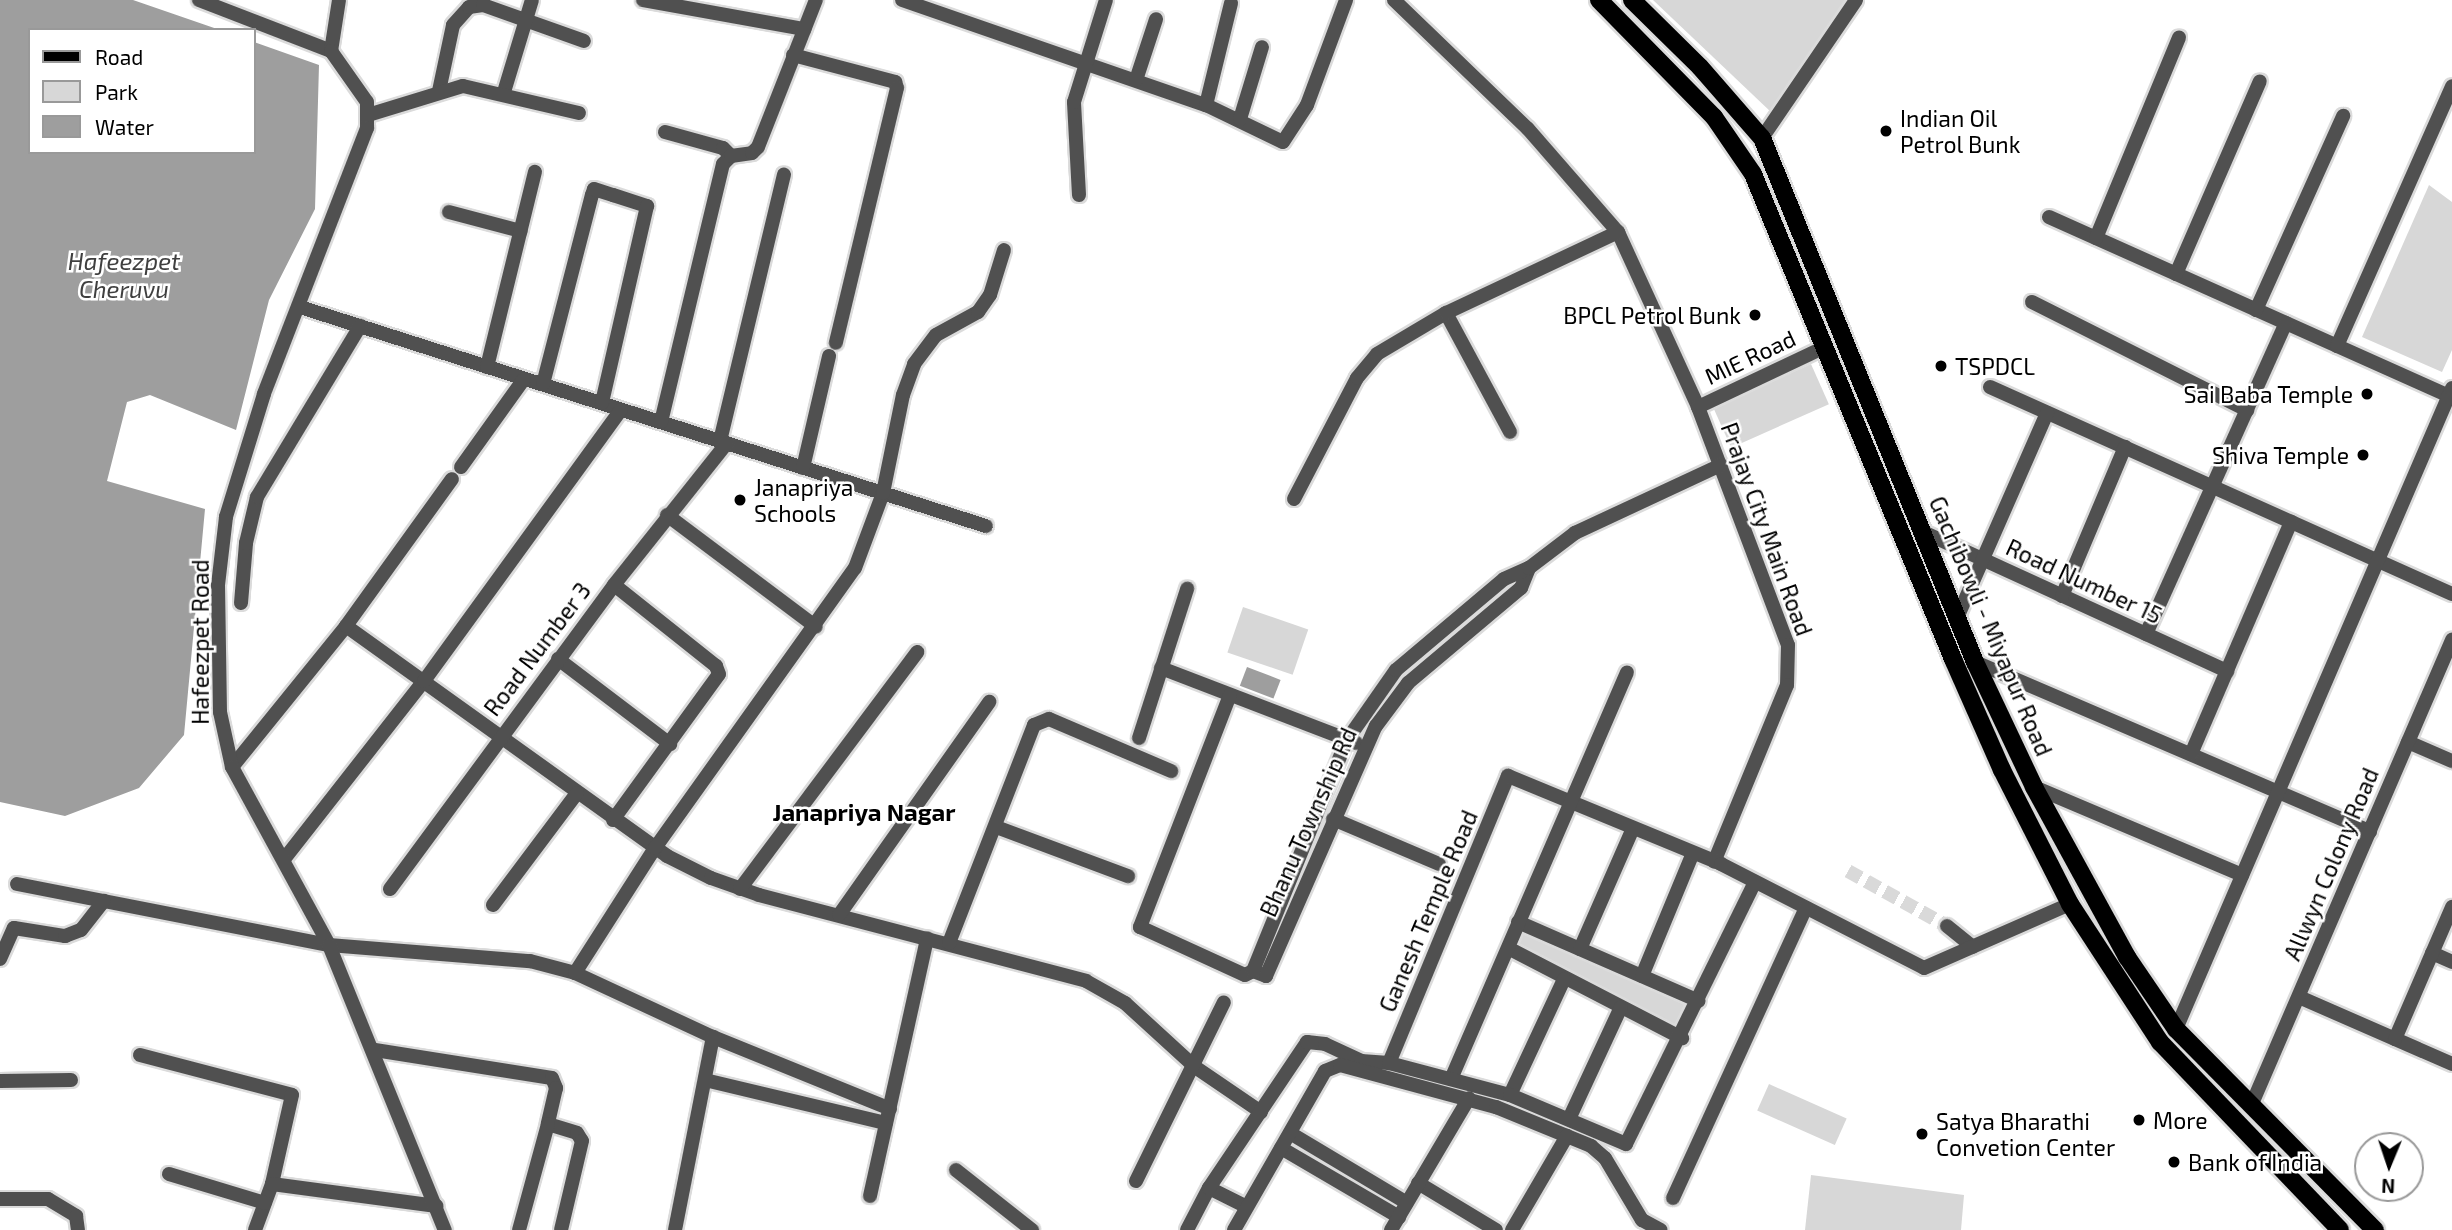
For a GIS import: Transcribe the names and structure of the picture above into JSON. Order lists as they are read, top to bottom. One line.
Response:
{"streets":{"main road":["Gachibowli - Miyapur Road"],"street":["MIE Road","Prajay City Main Road","Road Number 15","Hafeezpet Road","Road Number 3","Bhanu Township Rd","Allwyn Colony Road","Ganesh Temple Road"]},"crossings":[["MIE Road","Prajay City Main Road"],["Prajay City Main Road","Bhanu Township Rd"],["Road Number 15","Gachibowli - Miyapur Road"],["Gachibowli - Miyapur Road","Allwyn Colony Road"]],"districts":["Janapriya Nagar"],"water":["Hafeezpet Cheruvu"],"places":["Indian Oil Petrol Bunk","BPCL Petrol Bunk","TSPDCL","Sai Baba Temple","Shiva Temple","Janapriya Schools","More","Satya Bharathi Convetion Center","Bank of India"],"legend":["Road","Park","Water"],"north":"bottom"}
